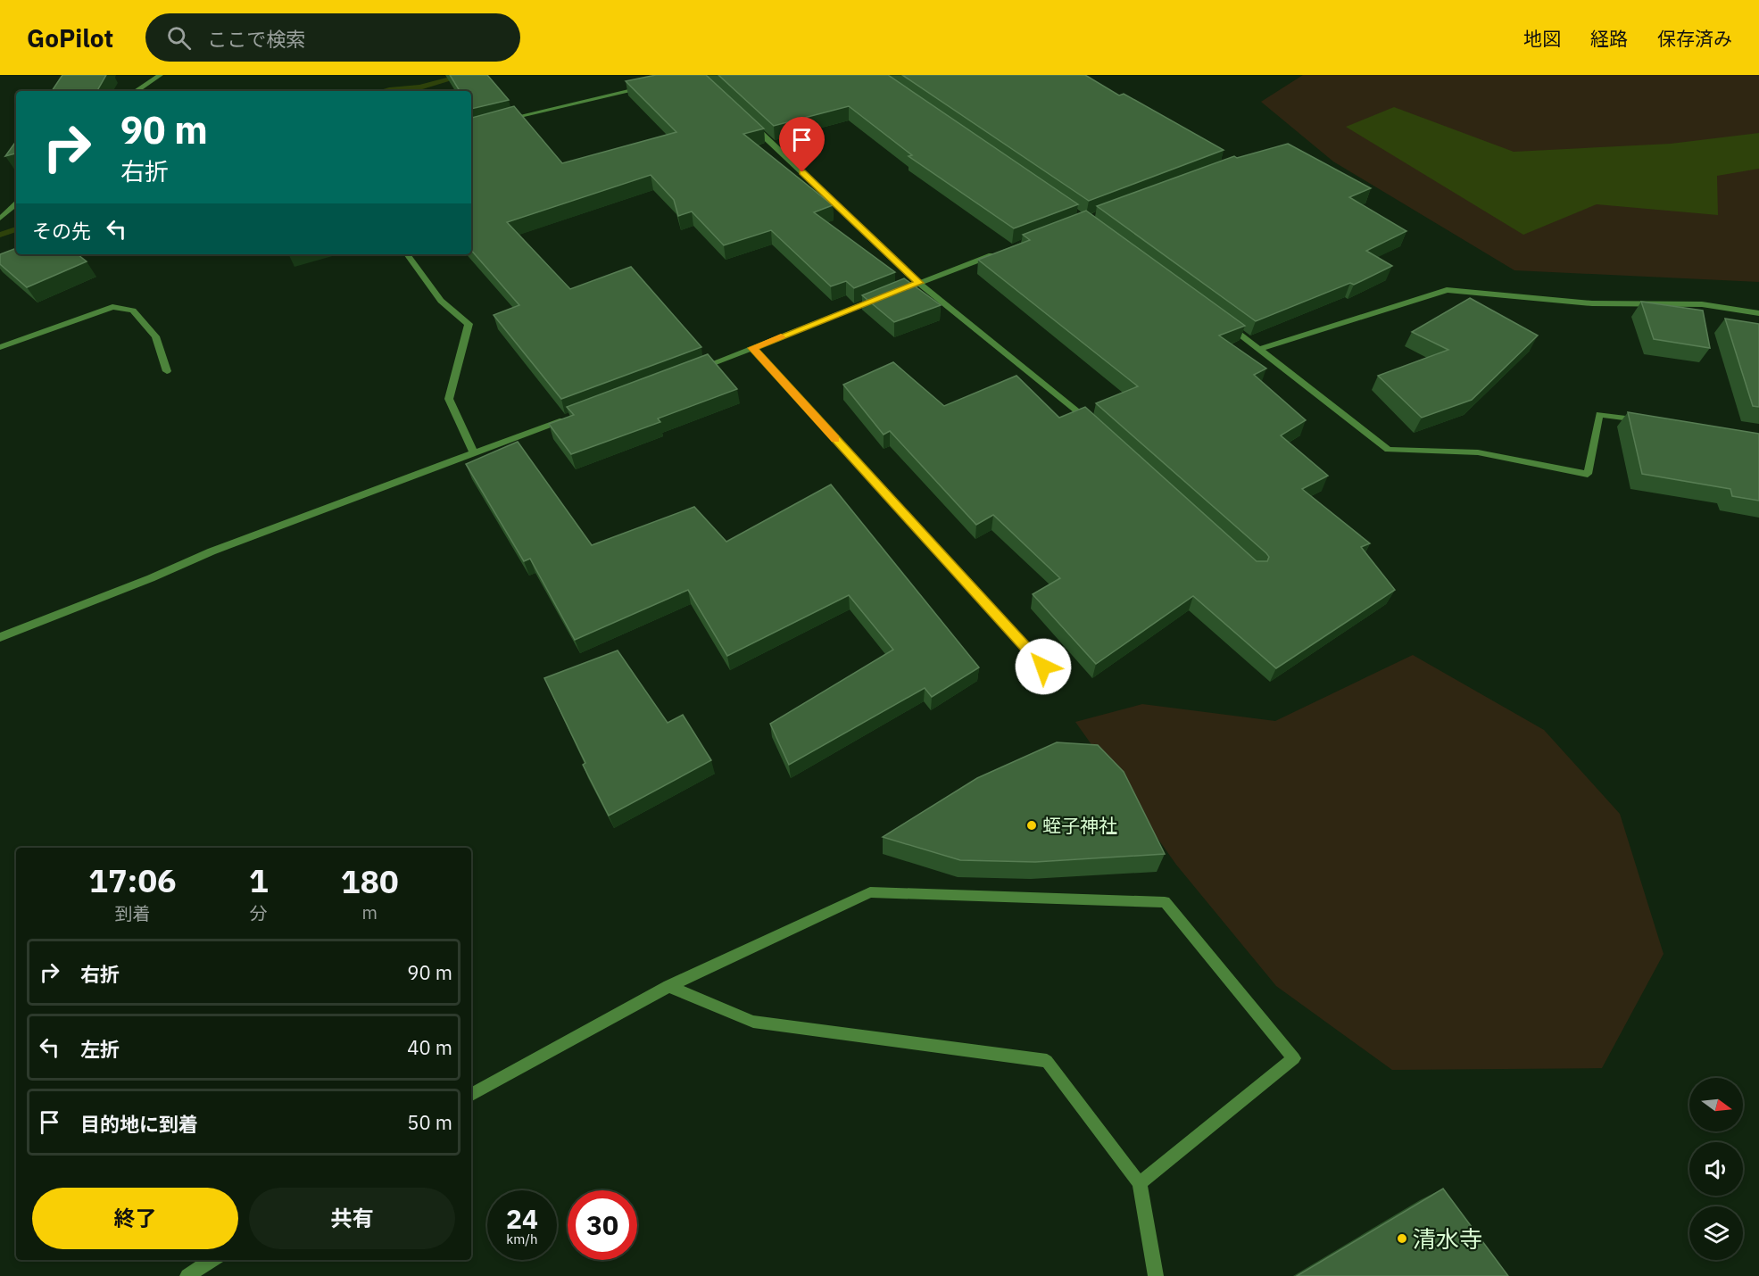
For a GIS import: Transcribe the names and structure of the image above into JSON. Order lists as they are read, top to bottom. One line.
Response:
{"places":["蛭子神社","清水寺"],"north":"right","page":{"header":"GoPilot","search":"ここで検索","nav":["地図","経路","保存済み"],"turn":["90 m","右折"],"then":"その先","eta":["17:06","到着","1","分","180","m"],"list":[{"name":"右折","value":"90 m"},{"name":"左折","value":"40 m"},{"name":"目的地に到着","value":"50 m"}],"buttons":["終了","共有"],"speed":"24 km/h","limit":"30"}}
